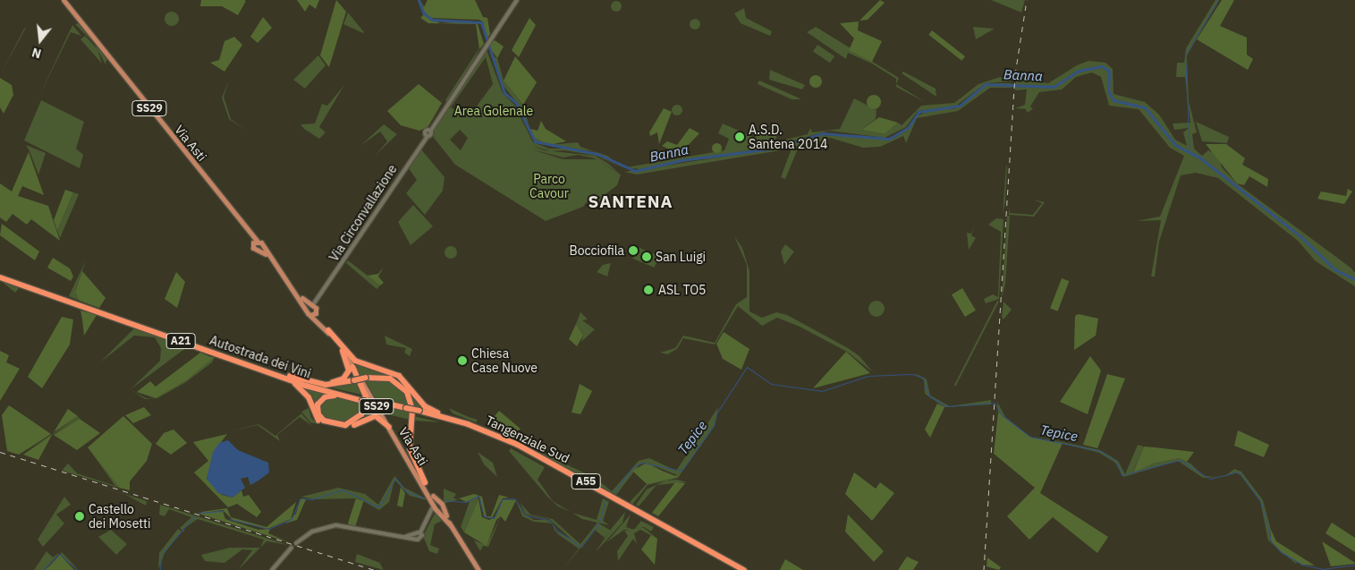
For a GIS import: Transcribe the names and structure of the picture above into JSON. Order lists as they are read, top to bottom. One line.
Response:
{"streets":{"highway":["A21","Autostrada dei Vini","Tangenziale Sud","A55"],"main road":["SS29","Via Asti","Via Circonvallazione"]},"crossings":[["Via Asti","Via Circonvallazione"],["Via Asti","A55"],["Autostrada dei Vini","Tangenziale Sud"],["Autostrada dei Vini","A55"],["Tangenziale Sud","A55"]],"districts":["SANTENA"],"water":["Banna","Tepice"],"parks":["Area Golenale","Parco Cavour"],"places":["A.S.D. Santena 2014","Bocciofila","San Luigi","ASL TO5","Chiesa Case Nuove","Castello dei Mosetti"],"north":"bottom"}
